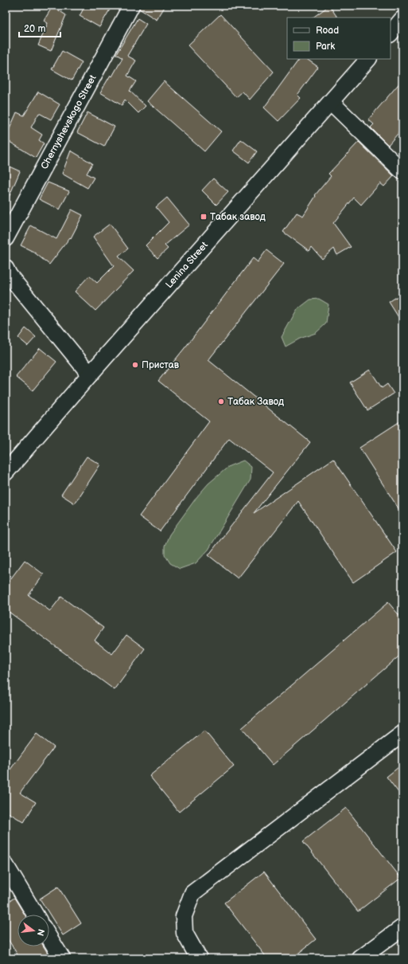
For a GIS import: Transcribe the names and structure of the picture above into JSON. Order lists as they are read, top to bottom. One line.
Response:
{"streets":{"street":["Chernyshevskogo Street","Lenina Street"]},"places":{"transit":["Табак завод"],"other":["Пристав","Табак Завод"]},"legend":["Road","Park"],"scale_bar":"20 m","north":"right"}
